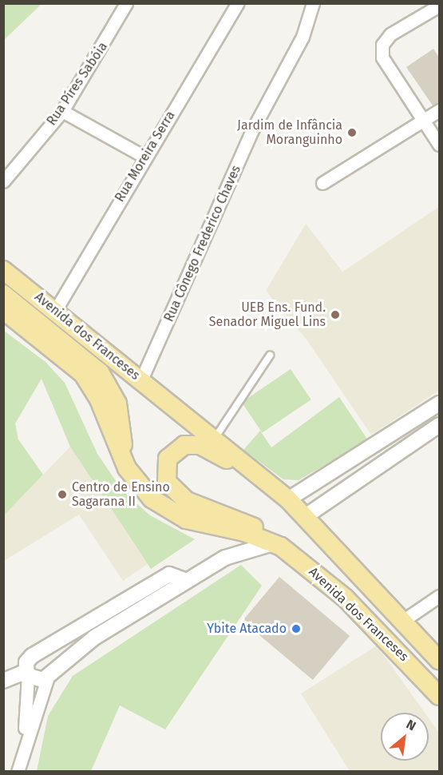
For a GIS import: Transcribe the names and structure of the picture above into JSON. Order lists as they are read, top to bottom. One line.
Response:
{"streets":{"main road":["Avenida dos Franceses"],"street":["Rua Píres Sabóia","Rua Moreira Serra","Rua Cônego Frederico Chaves"]},"crossings":[["Rua Moreira Serra","Avenida dos Franceses"],["Rua Cônego Frederico Chaves","Avenida dos Franceses"]],"places":["Jardim de Infância Moranguinho","UEB Ens. Fund. Senador Miguel Lins","Centro de Ensino Sagarana II","Ybite Atacado"],"north":"top right"}
